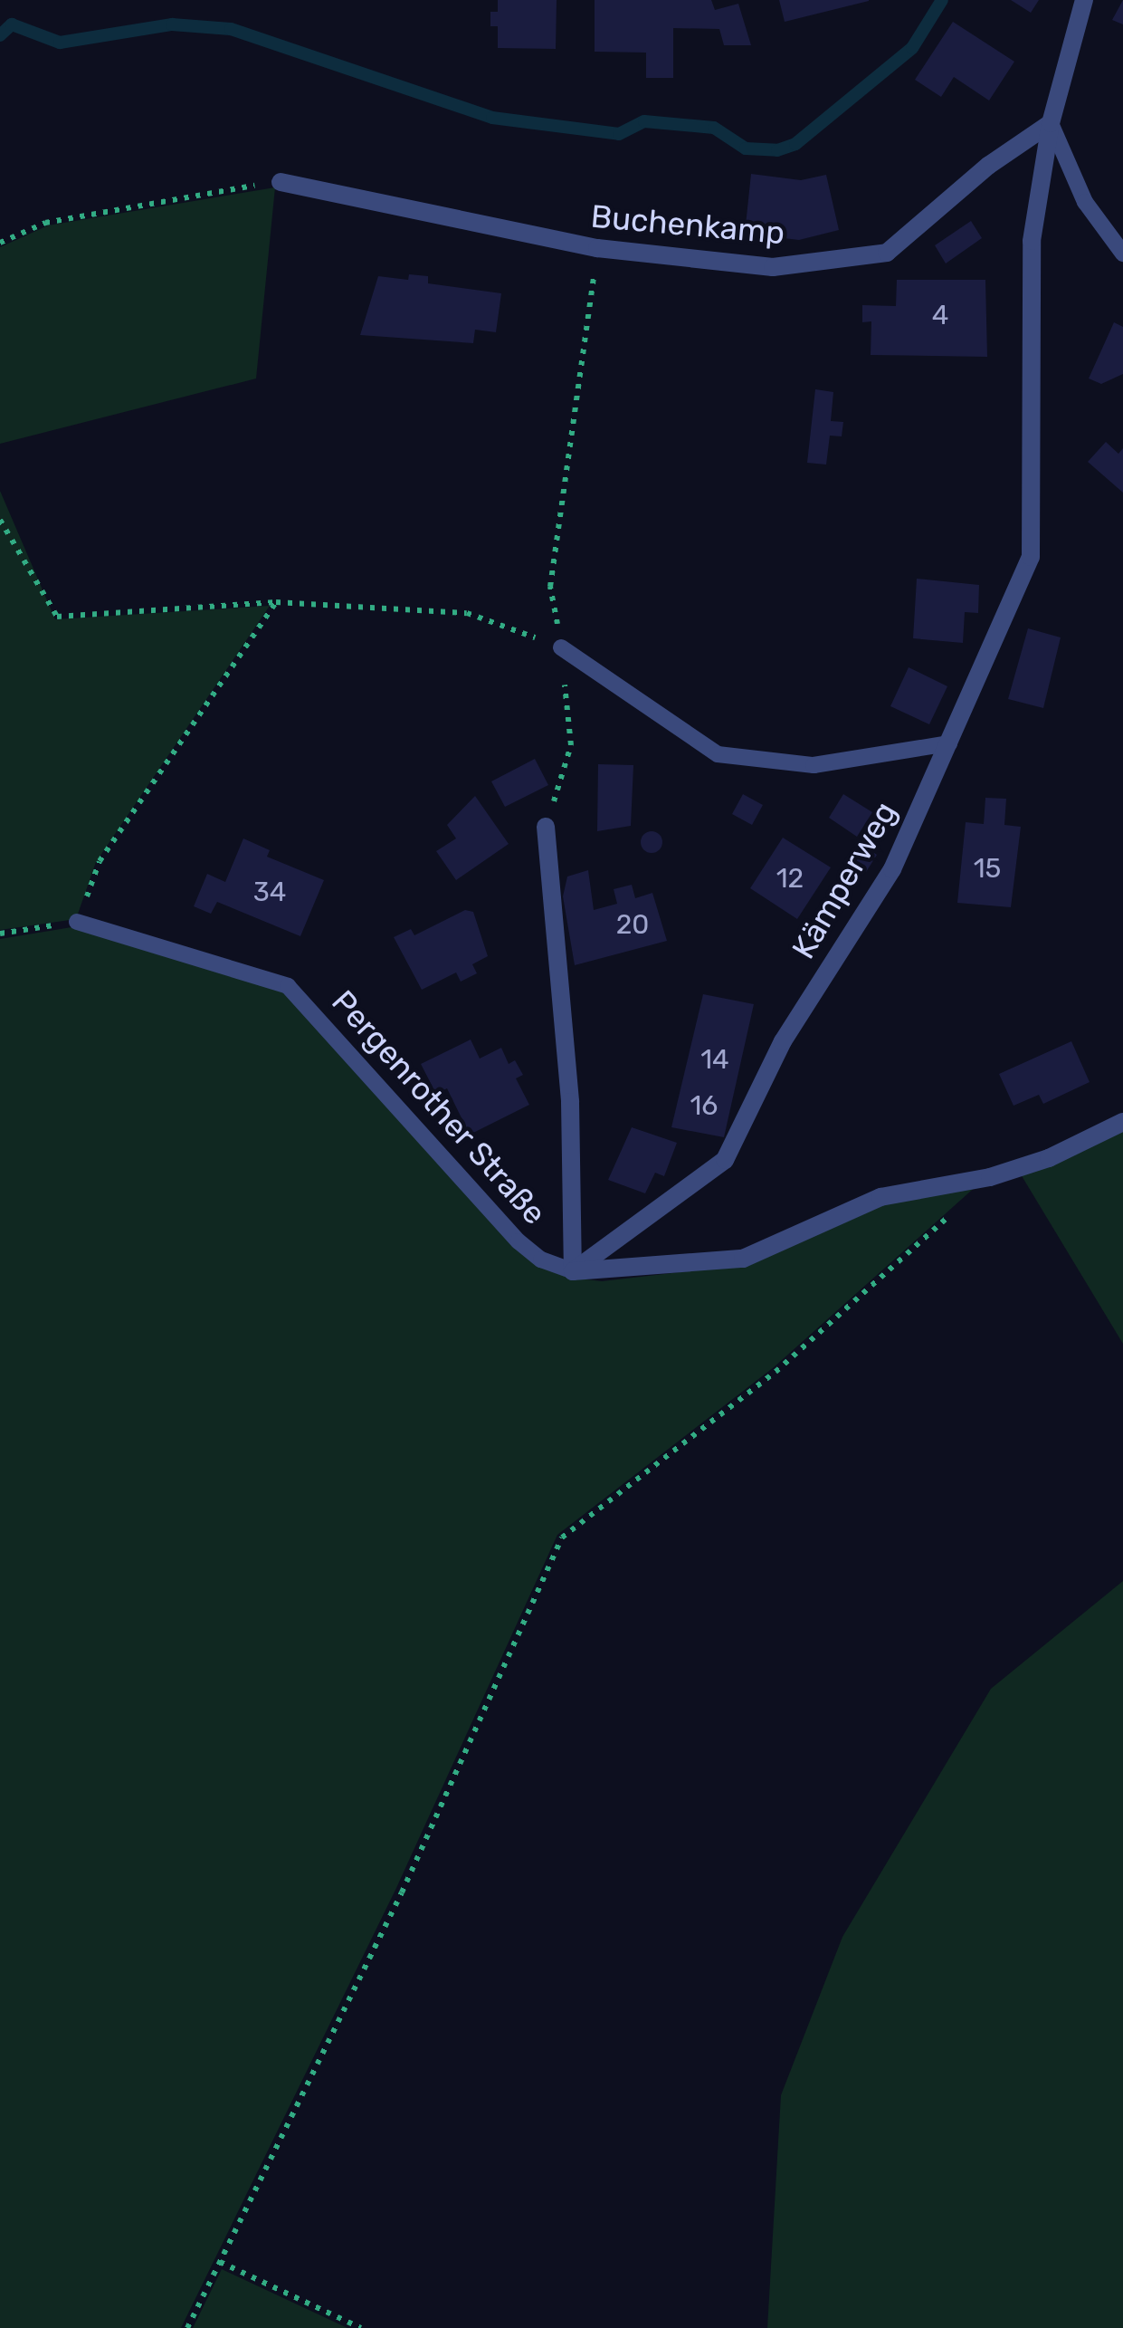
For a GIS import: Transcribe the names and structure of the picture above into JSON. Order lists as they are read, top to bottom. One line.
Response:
{"streets":{"street":["Buchenkamp","Kämperweg"],"lane":["Pergenrother Straße"]},"crossings":[["Buchenkamp","Kämperweg"],["Kämperweg","Pergenrother Straße"]],"house_numbers":["4","15","12","34","20","14","16"]}
